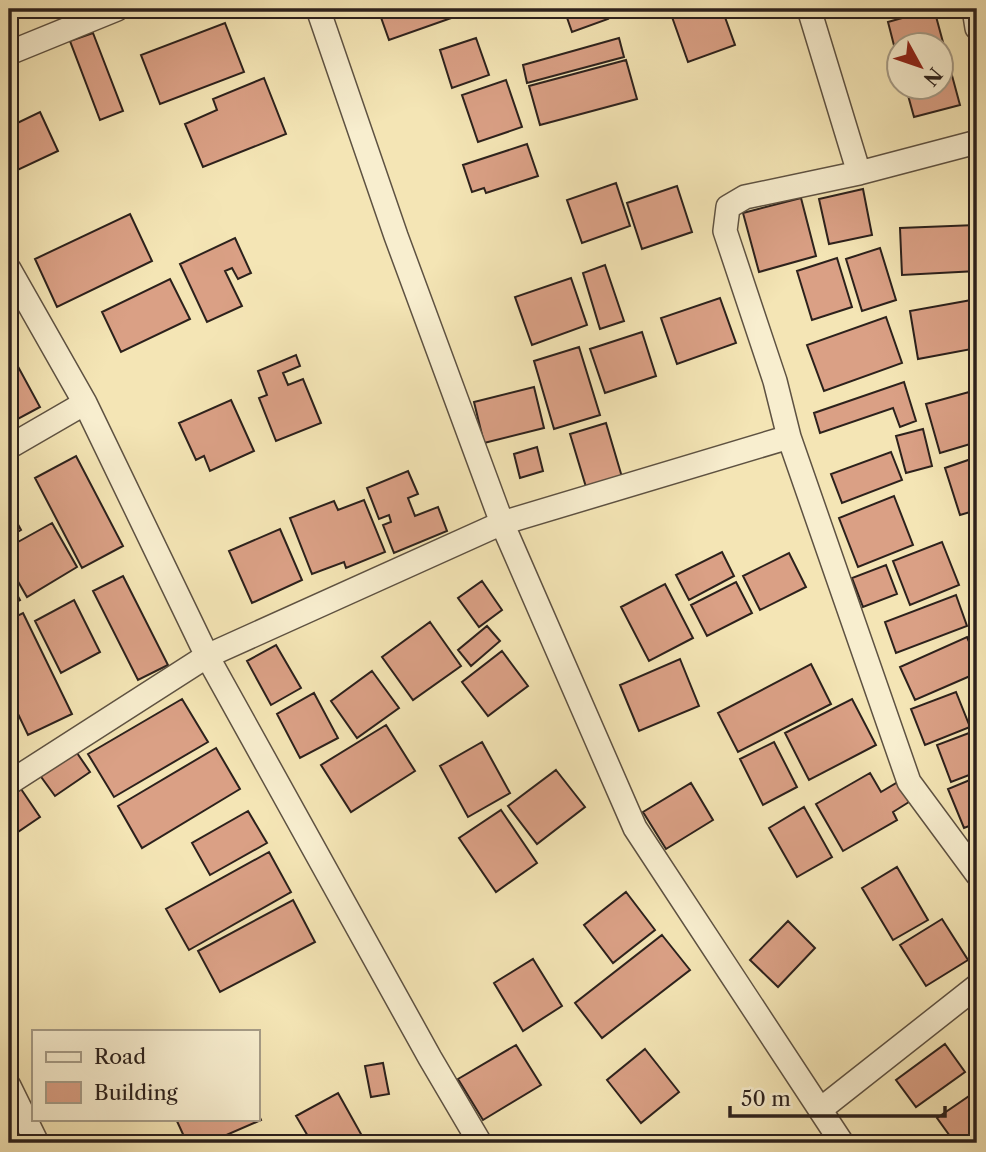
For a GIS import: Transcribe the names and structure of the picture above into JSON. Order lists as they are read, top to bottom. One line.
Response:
{"legend":["Road","Building"],"scale_bar":"50 m","north":"bottom right"}
